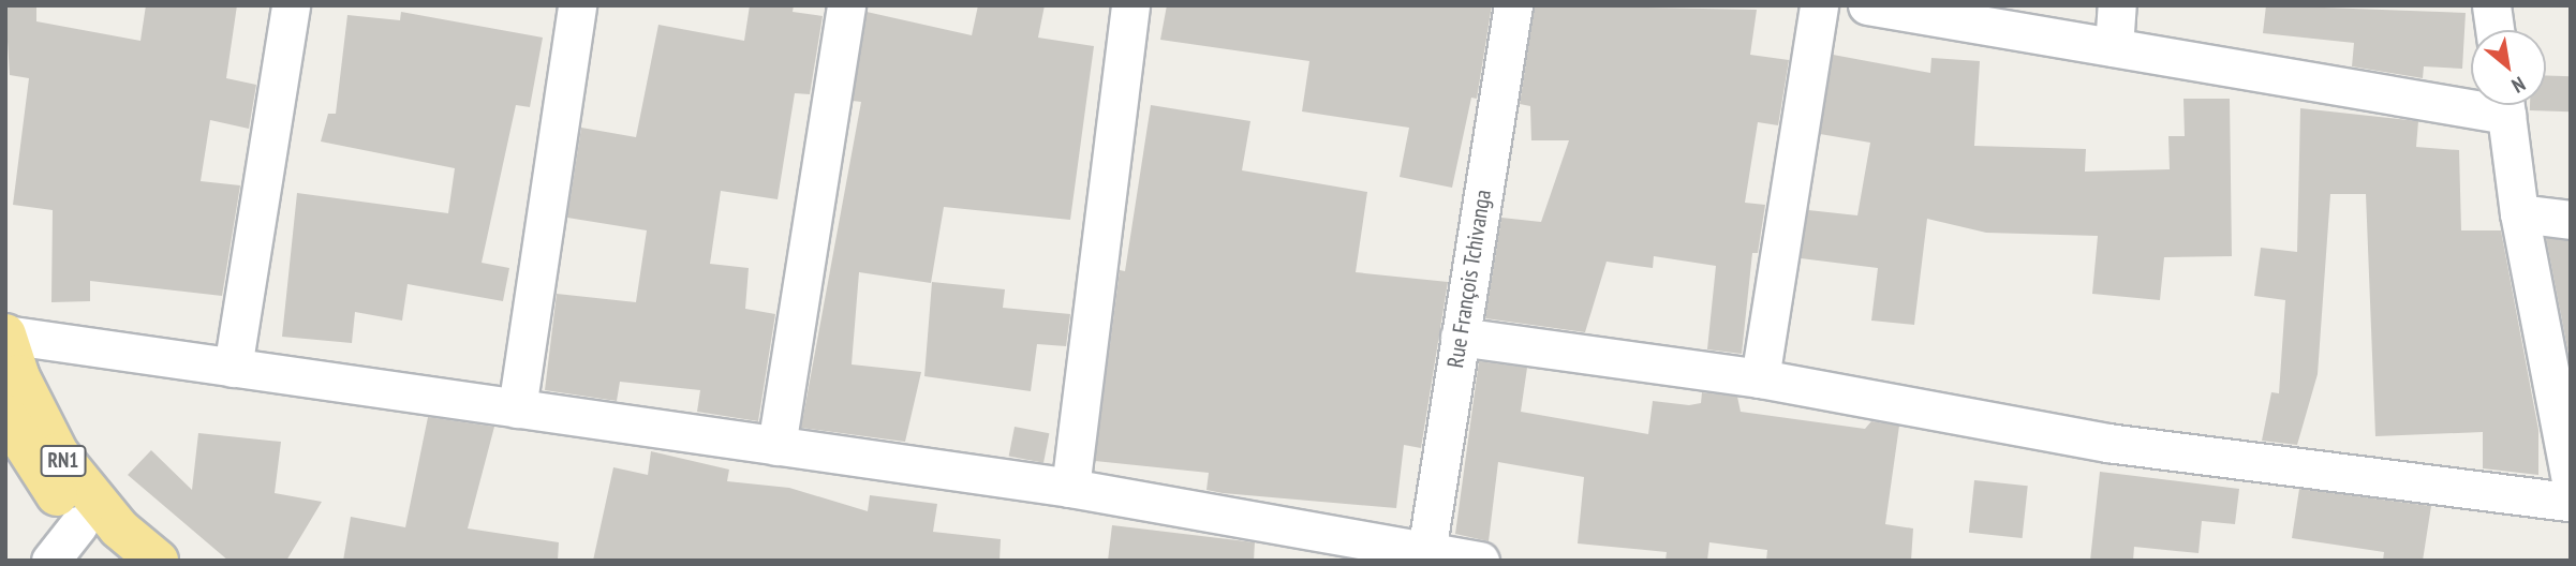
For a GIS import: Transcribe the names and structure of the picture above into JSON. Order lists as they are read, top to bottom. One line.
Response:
{"streets":{"highway":["RN1"],"street":["Rue François Tchivanga"]},"north":"bottom right"}
